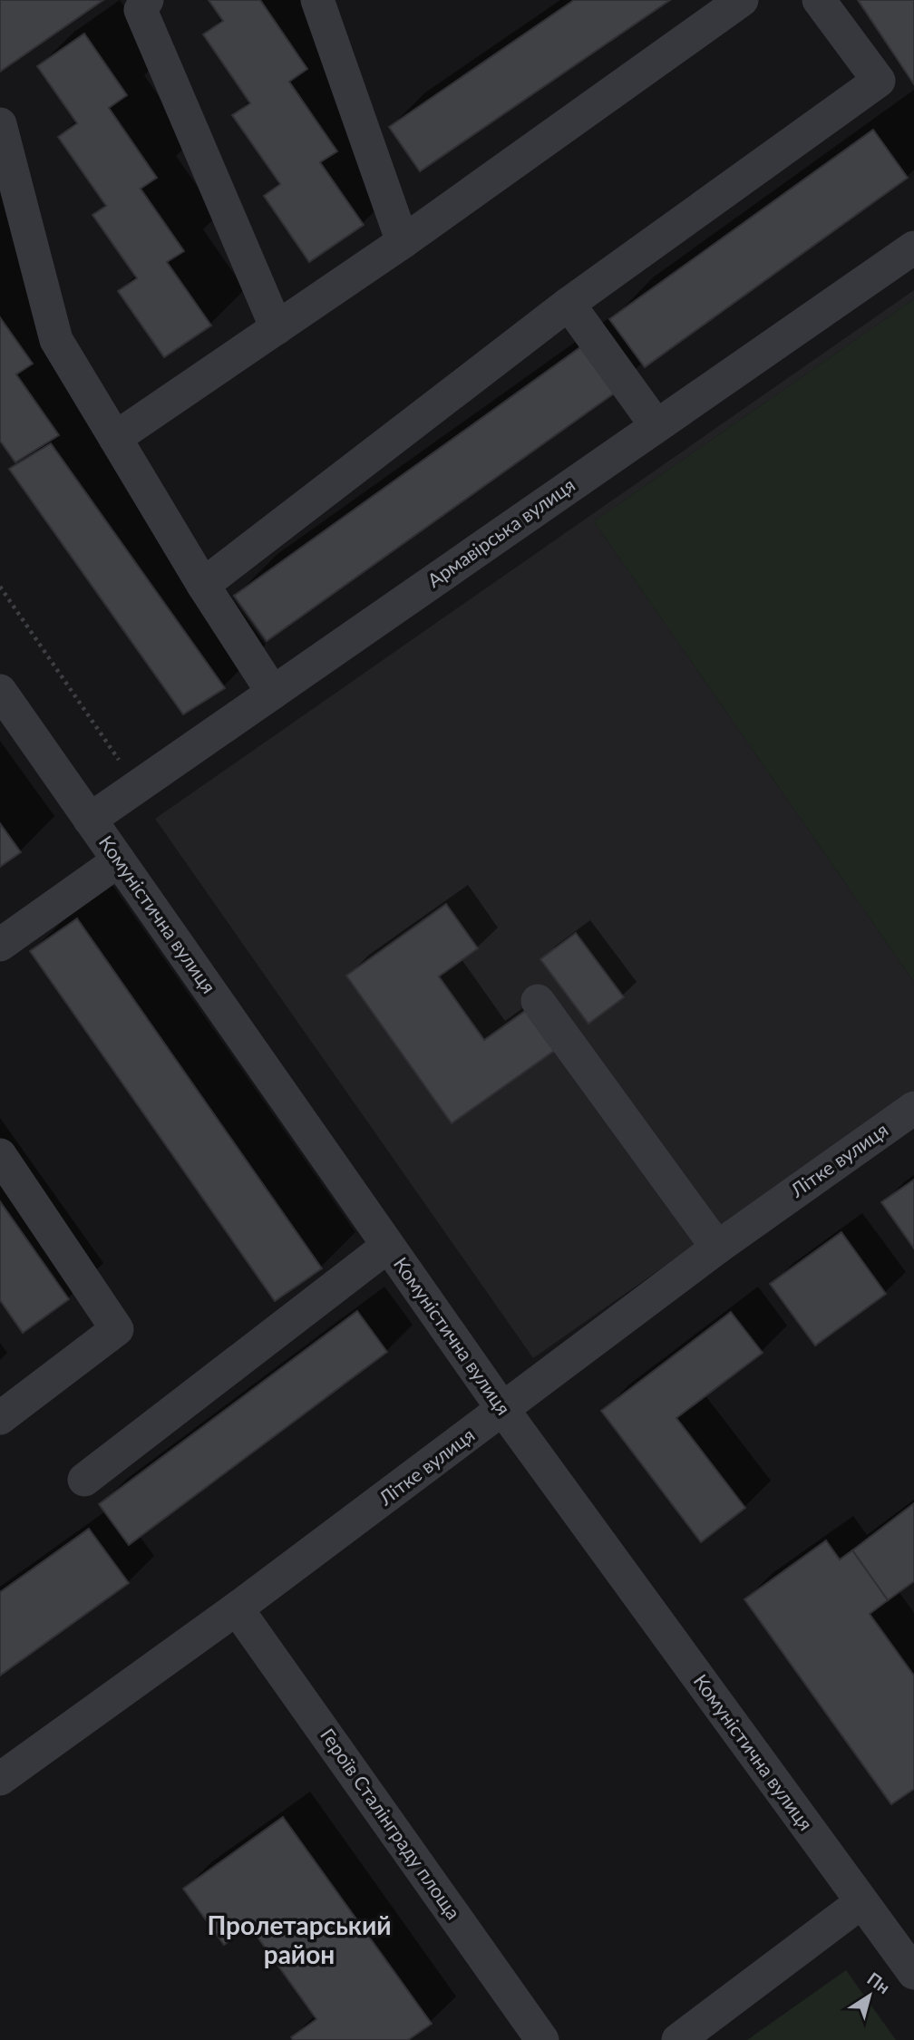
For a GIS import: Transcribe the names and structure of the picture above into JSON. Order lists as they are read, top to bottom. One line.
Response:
{"streets":{"street":["Армавірська вулиця","Комуністична вулиця","Літке вулиця","Героїв Сталінграду площа"]},"crossings":[["Армавірська вулиця","Комуністична вулиця"],["Комуністична вулиця","Літке вулиця"],["Літке вулиця","Героїв Сталінграду площа"]],"districts":["Пролетарський район"],"north":"top right"}
